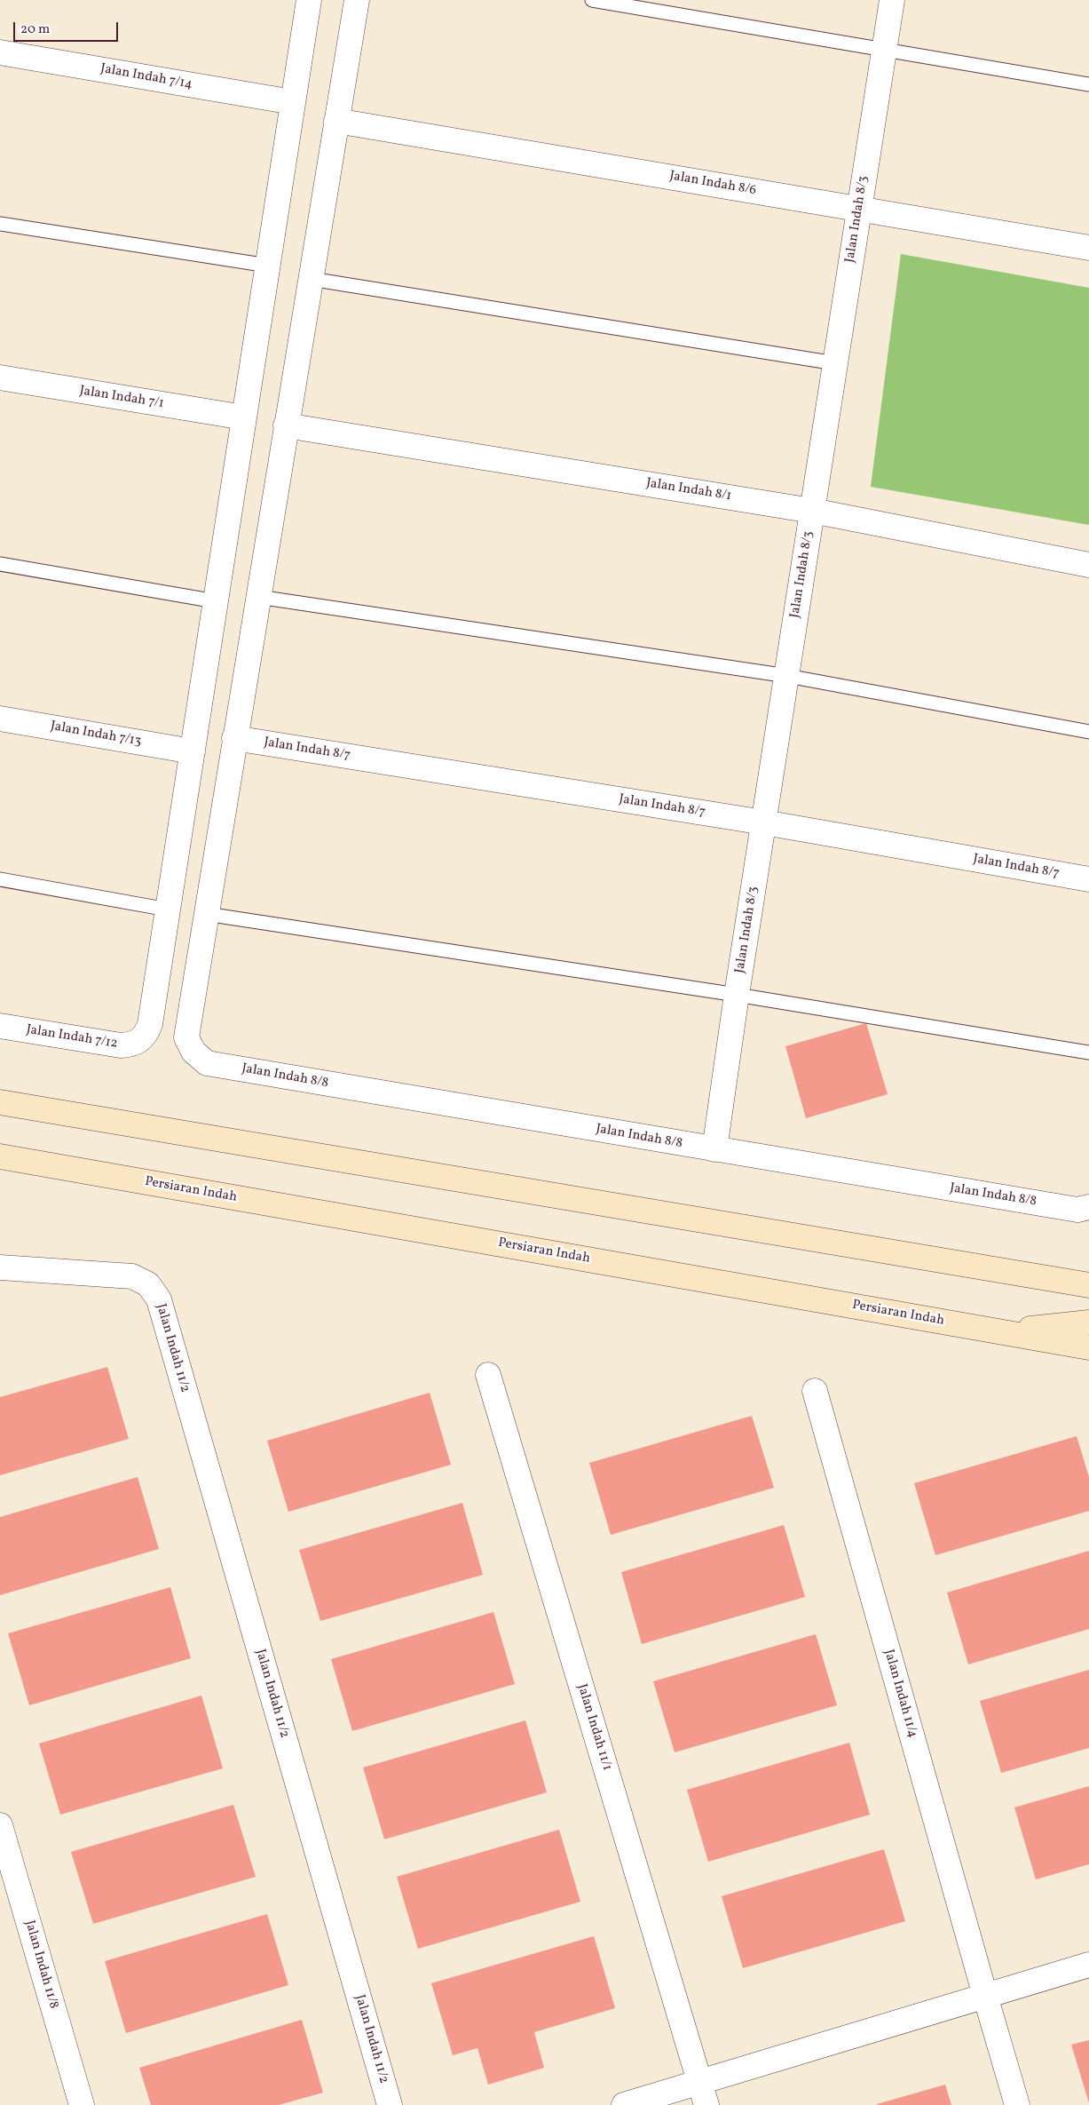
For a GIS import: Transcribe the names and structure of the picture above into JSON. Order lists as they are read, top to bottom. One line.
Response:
{"streets":{"main road":["Persiaran Indah"],"street":["Jalan Indah 7/14","Jalan Indah 8/6","Jalan Indah 8/3","Jalan Indah 7/1","Jalan Indah 8/1","Jalan Indah 7/13","Jalan Indah 8/7","Jalan Indah 7/12","Jalan Indah 8/8","Jalan Indah 11/2","Jalan Indah 11/4","Jalan Indah 11/1","Jalan Indah 11/8"]},"crossings":[["Jalan Indah 7/14","Jalan Indah 7/12"],["Jalan Indah 8/6","Jalan Indah 8/3"],["Jalan Indah 8/3","Jalan Indah 8/1"],["Jalan Indah 8/3","Jalan Indah 8/7"],["Jalan Indah 8/3","Jalan Indah 8/8"],["Jalan Indah 7/1","Jalan Indah 7/12"],["Jalan Indah 7/13","Jalan Indah 7/12"]],"scale_bar":"20 m"}
